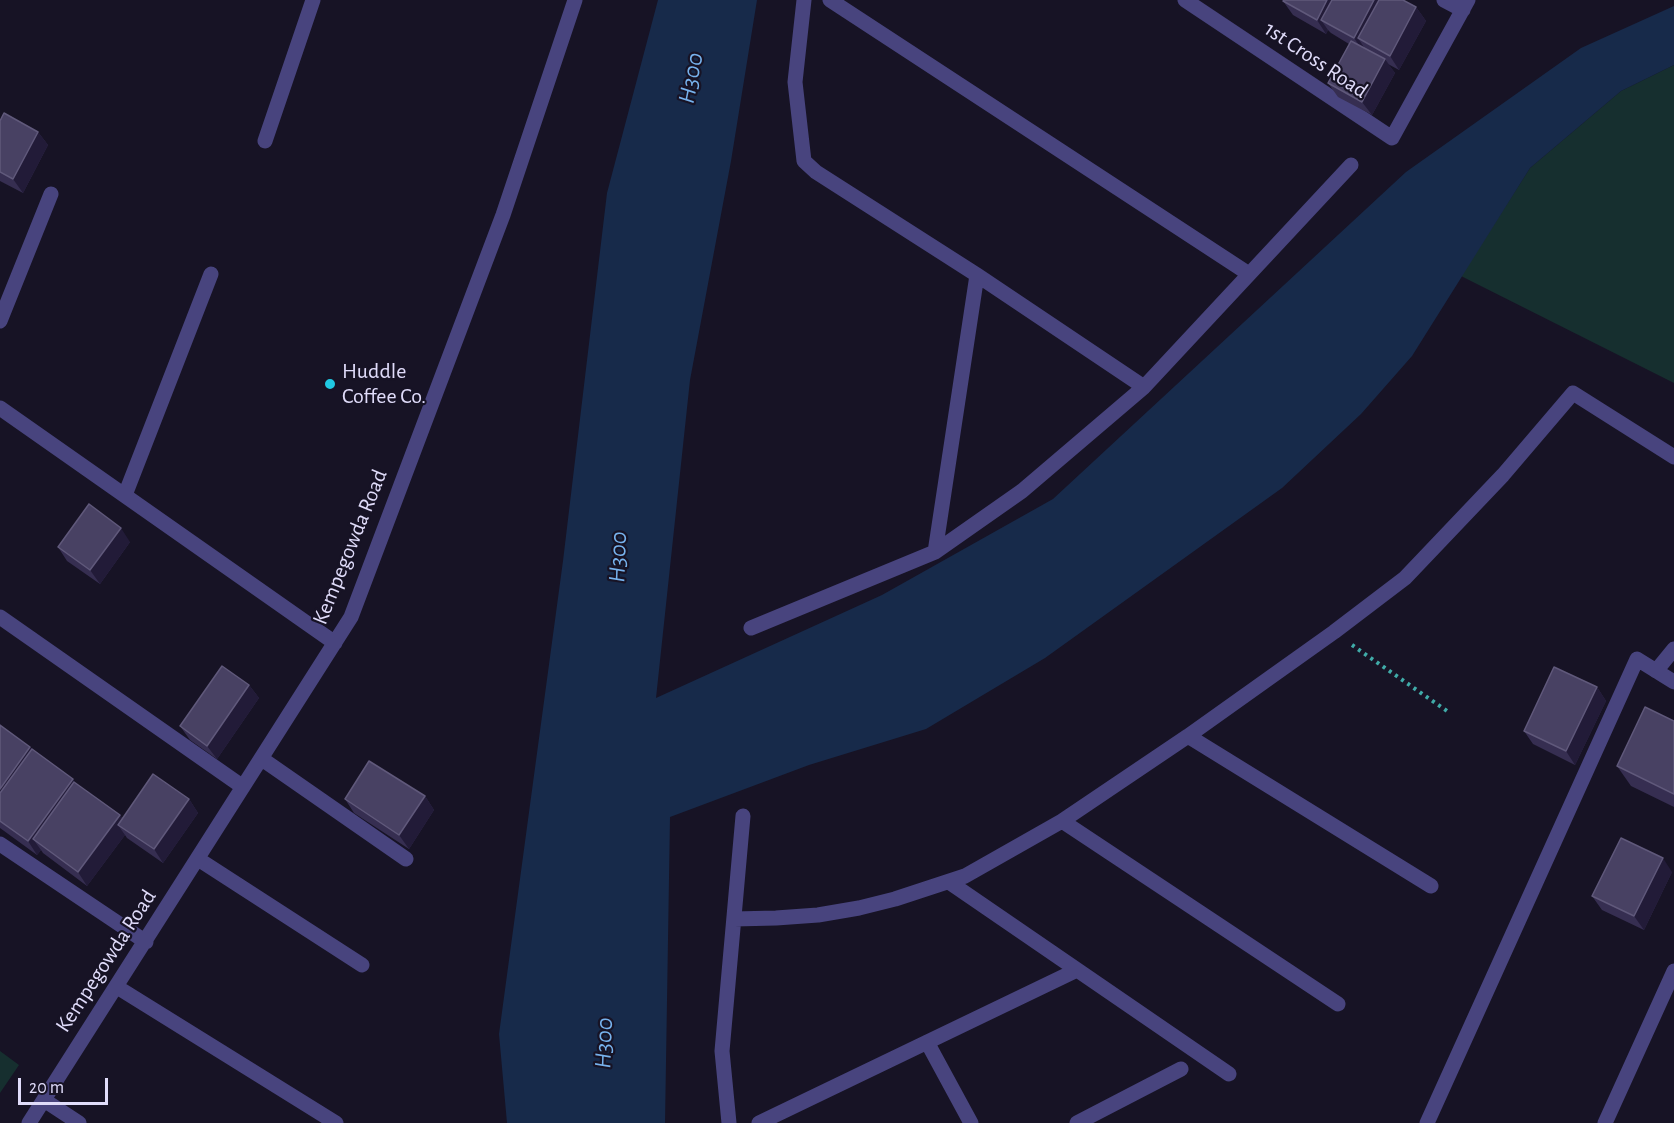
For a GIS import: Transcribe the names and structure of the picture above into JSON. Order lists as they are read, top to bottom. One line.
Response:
{"streets":{"street":["1st Cross Road","Kempegowda Road"]},"water":["H300"],"places":["Huddle Coffee Co."],"scale_bar":"20 m"}
